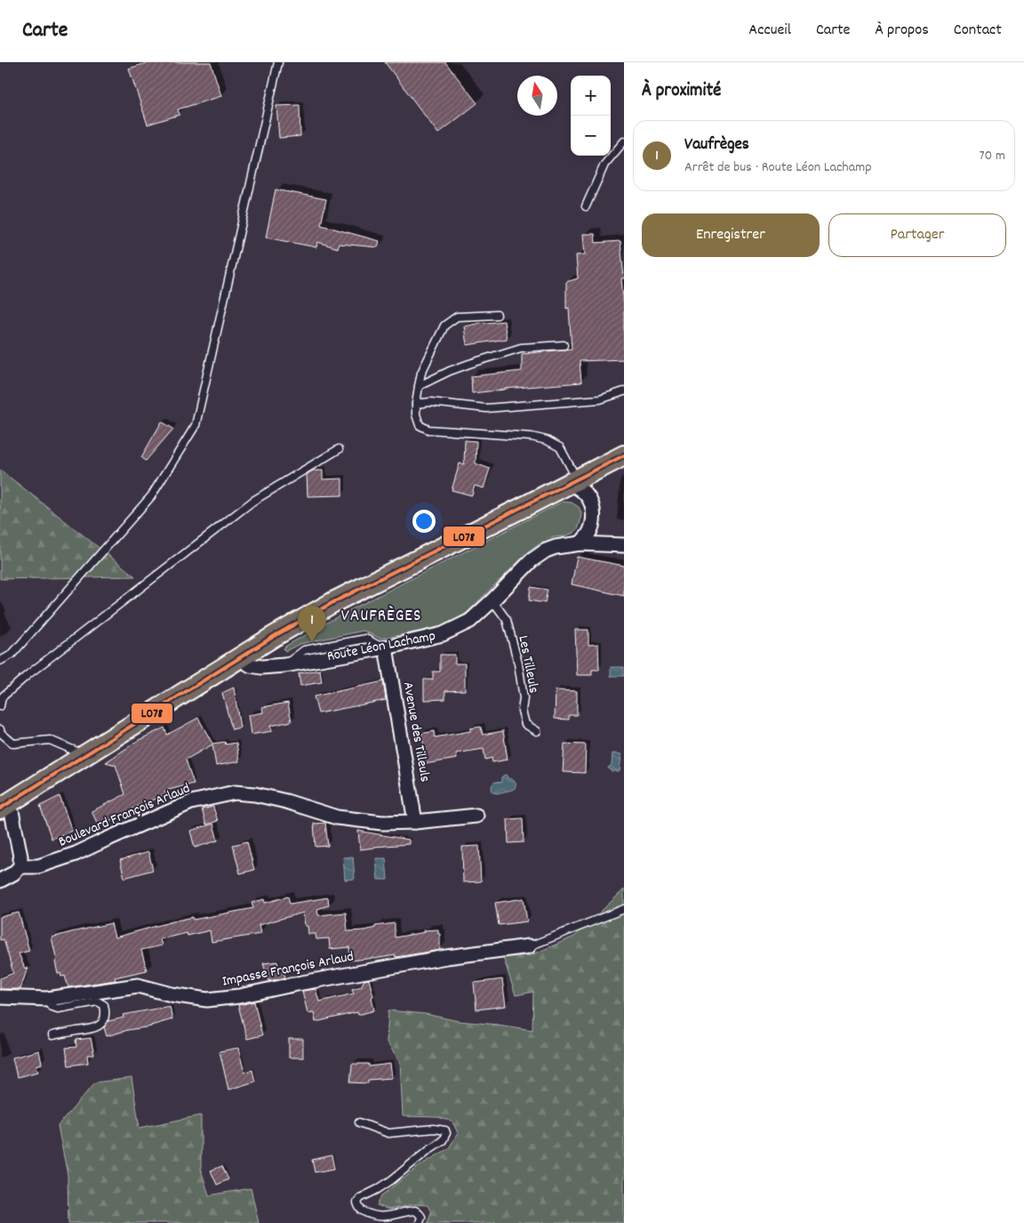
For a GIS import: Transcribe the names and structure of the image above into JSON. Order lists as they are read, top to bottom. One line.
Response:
{"streets":{"street":["Route Léon Lachamp","Avenue des Tilleuls","Boulevard François Arlaud","Impasse François Arlaud"],"lane":["Les Tilleuls"]},"crossings":[["Route Léon Lachamp","Les Tilleuls"],["Route Léon Lachamp","Avenue des Tilleuls"],["Avenue des Tilleuls","Boulevard François Arlaud"]],"districts":["VAUFRÈGES"],"lines":["transit line L078"],"north":"top","page":{"header":"Carte","nav":["Accueil","Carte","À propos","Contact"],"heading":"À proximité","map_buttons":["+","−"],"list":[{"mark":"1","name":"Vaufrèges","note":"Arrêt de bus · Route Léon Lachamp","value":"70 m"}],"buttons":["Enregistrer","Partager"],"pins":"1"}}
